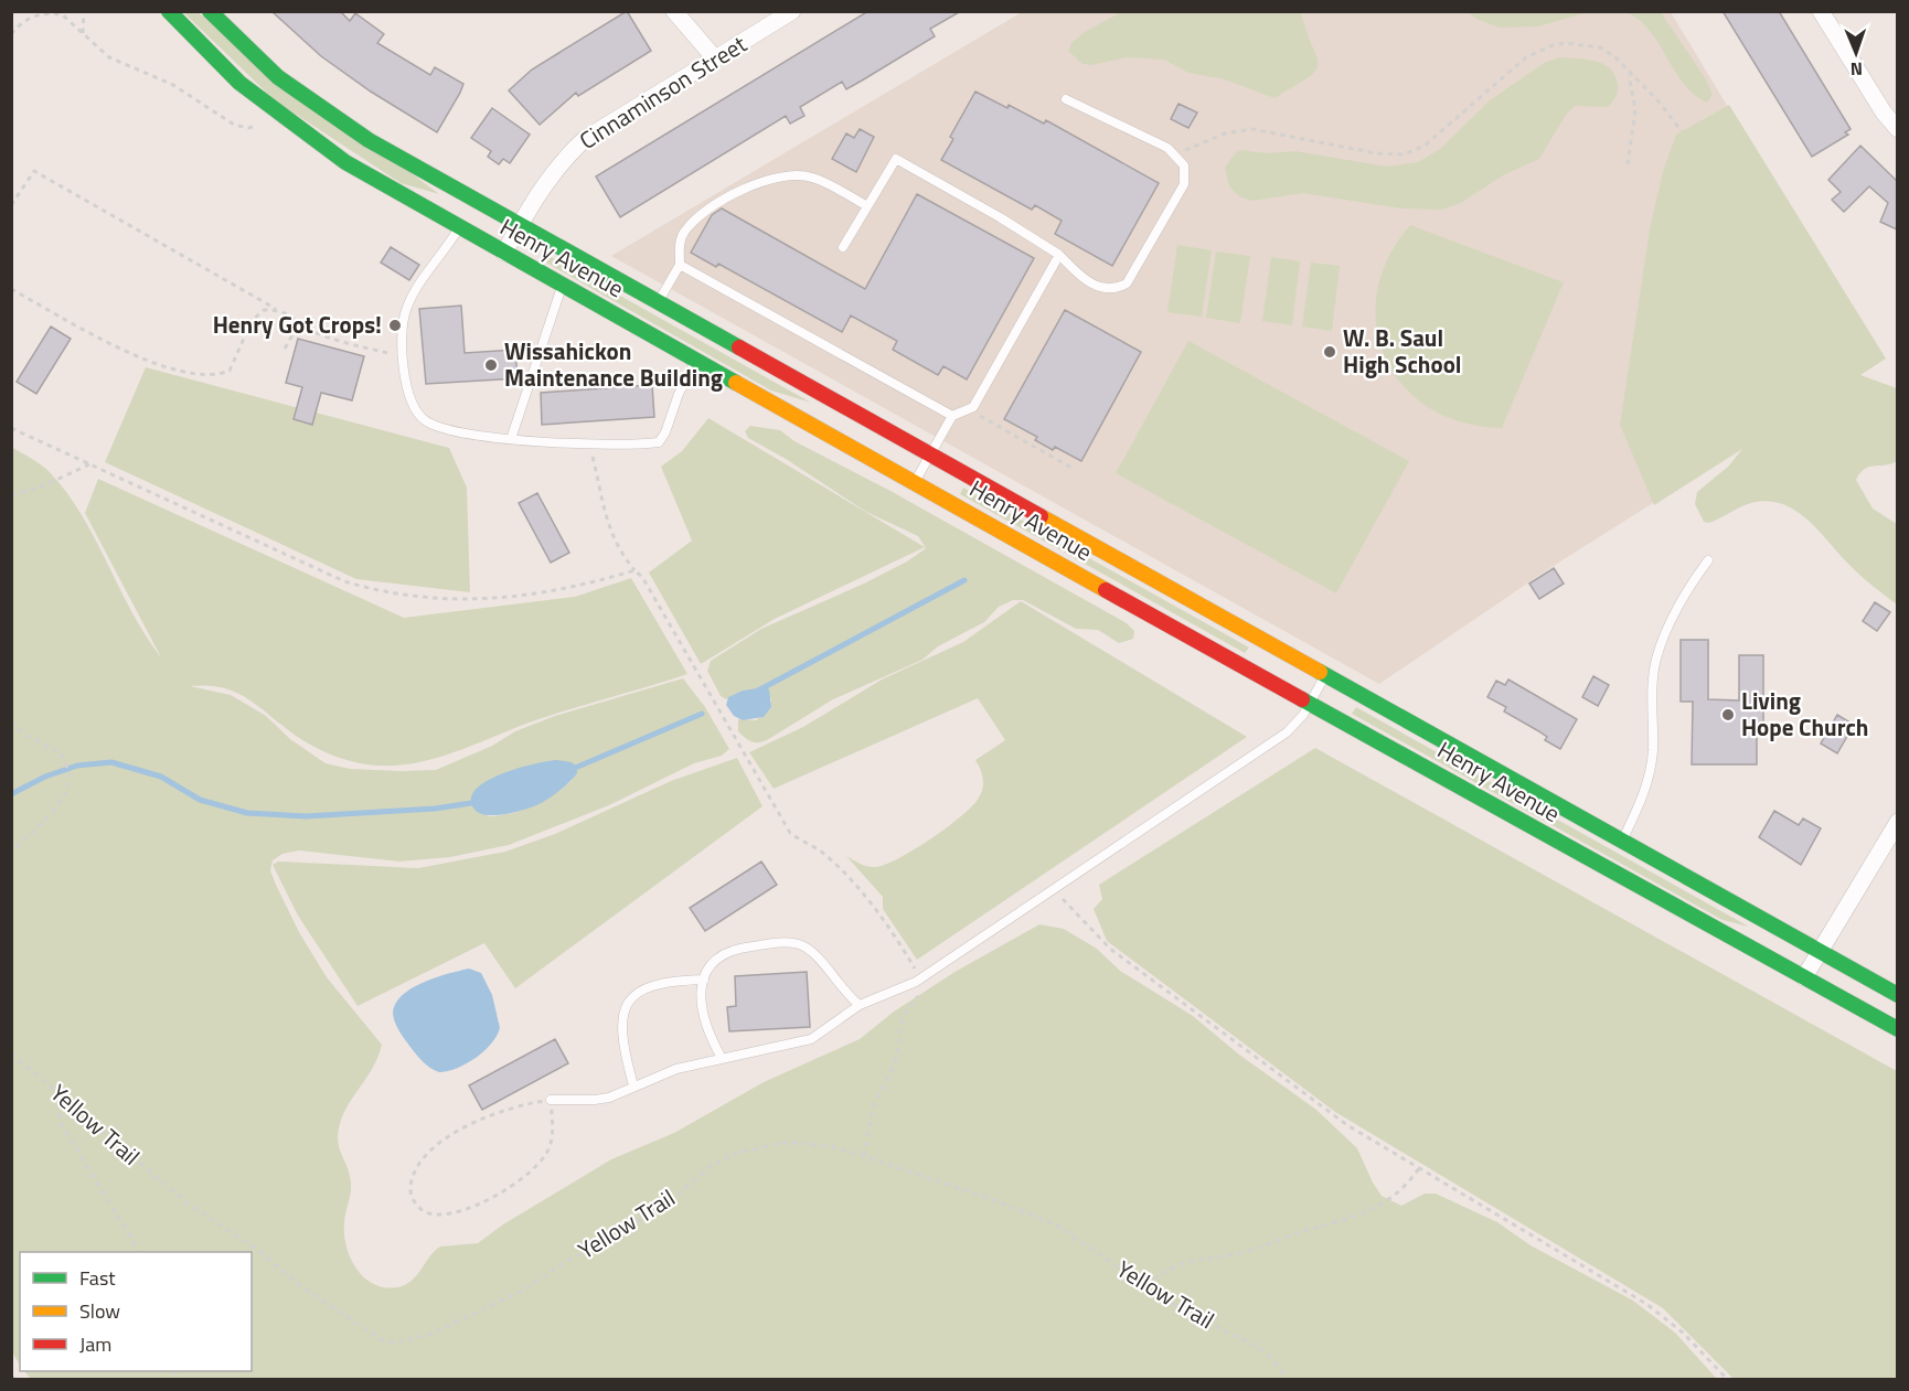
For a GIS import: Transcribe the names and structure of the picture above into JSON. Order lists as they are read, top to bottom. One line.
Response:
{"streets":{"main road":["Henry Avenue"],"street":["Cinnaminson Street"],"path":["Yellow Trail"]},"crossings":[["Cinnaminson Street","Henry Avenue"]],"places":["Henry Got Crops!","W. B. Saul High School","Wissahickon Maintenance Building","Living Hope Church"],"legend":["Fast","Slow","Jam"],"north":"bottom"}
